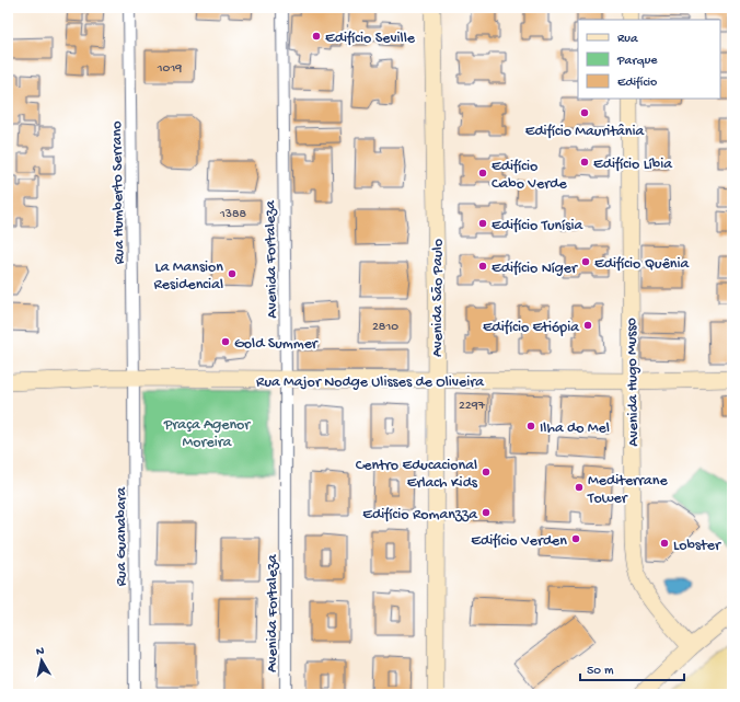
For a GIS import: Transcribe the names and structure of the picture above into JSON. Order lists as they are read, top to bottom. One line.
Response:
{"streets":{"main road":["Avenida São Paulo","Rua Major Nodge Ulisses de Oliveira","Avenida Hugo Musso"],"street":["Rua Humberto Serrano","Avenida Fortaleza","Rua Guanabara"]},"crossings":[["Rua Humberto Serrano","Rua Major Nodge Ulisses de Oliveira"],["Rua Humberto Serrano","Rua Guanabara"],["Avenida Fortaleza","Rua Major Nodge Ulisses de Oliveira"],["Avenida São Paulo","Rua Major Nodge Ulisses de Oliveira"],["Rua Major Nodge Ulisses de Oliveira","Avenida Hugo Musso"],["Rua Major Nodge Ulisses de Oliveira","Rua Guanabara"]],"parks":["Praça Agenor Moreira"],"places":["Edifício Seville","Edifício Mauritânia","Edifício Líbia","Edifício Cabo Verde","Edifício Tunísia","Edifício Quênia","Edifício Níger","La Mansion Residencial","Edifício Etiópia","Gold Summer","Ilha do Mel","Centro Educacional Erlach Kids","Mediterrane Tower","Edifício Romanzza","Edifício Verden","Lobster"],"house_numbers":["1019","1388","2810","2297"],"legend":["Rua","Parque","Edifício"],"scale_bar":"50 m","north":"top"}
